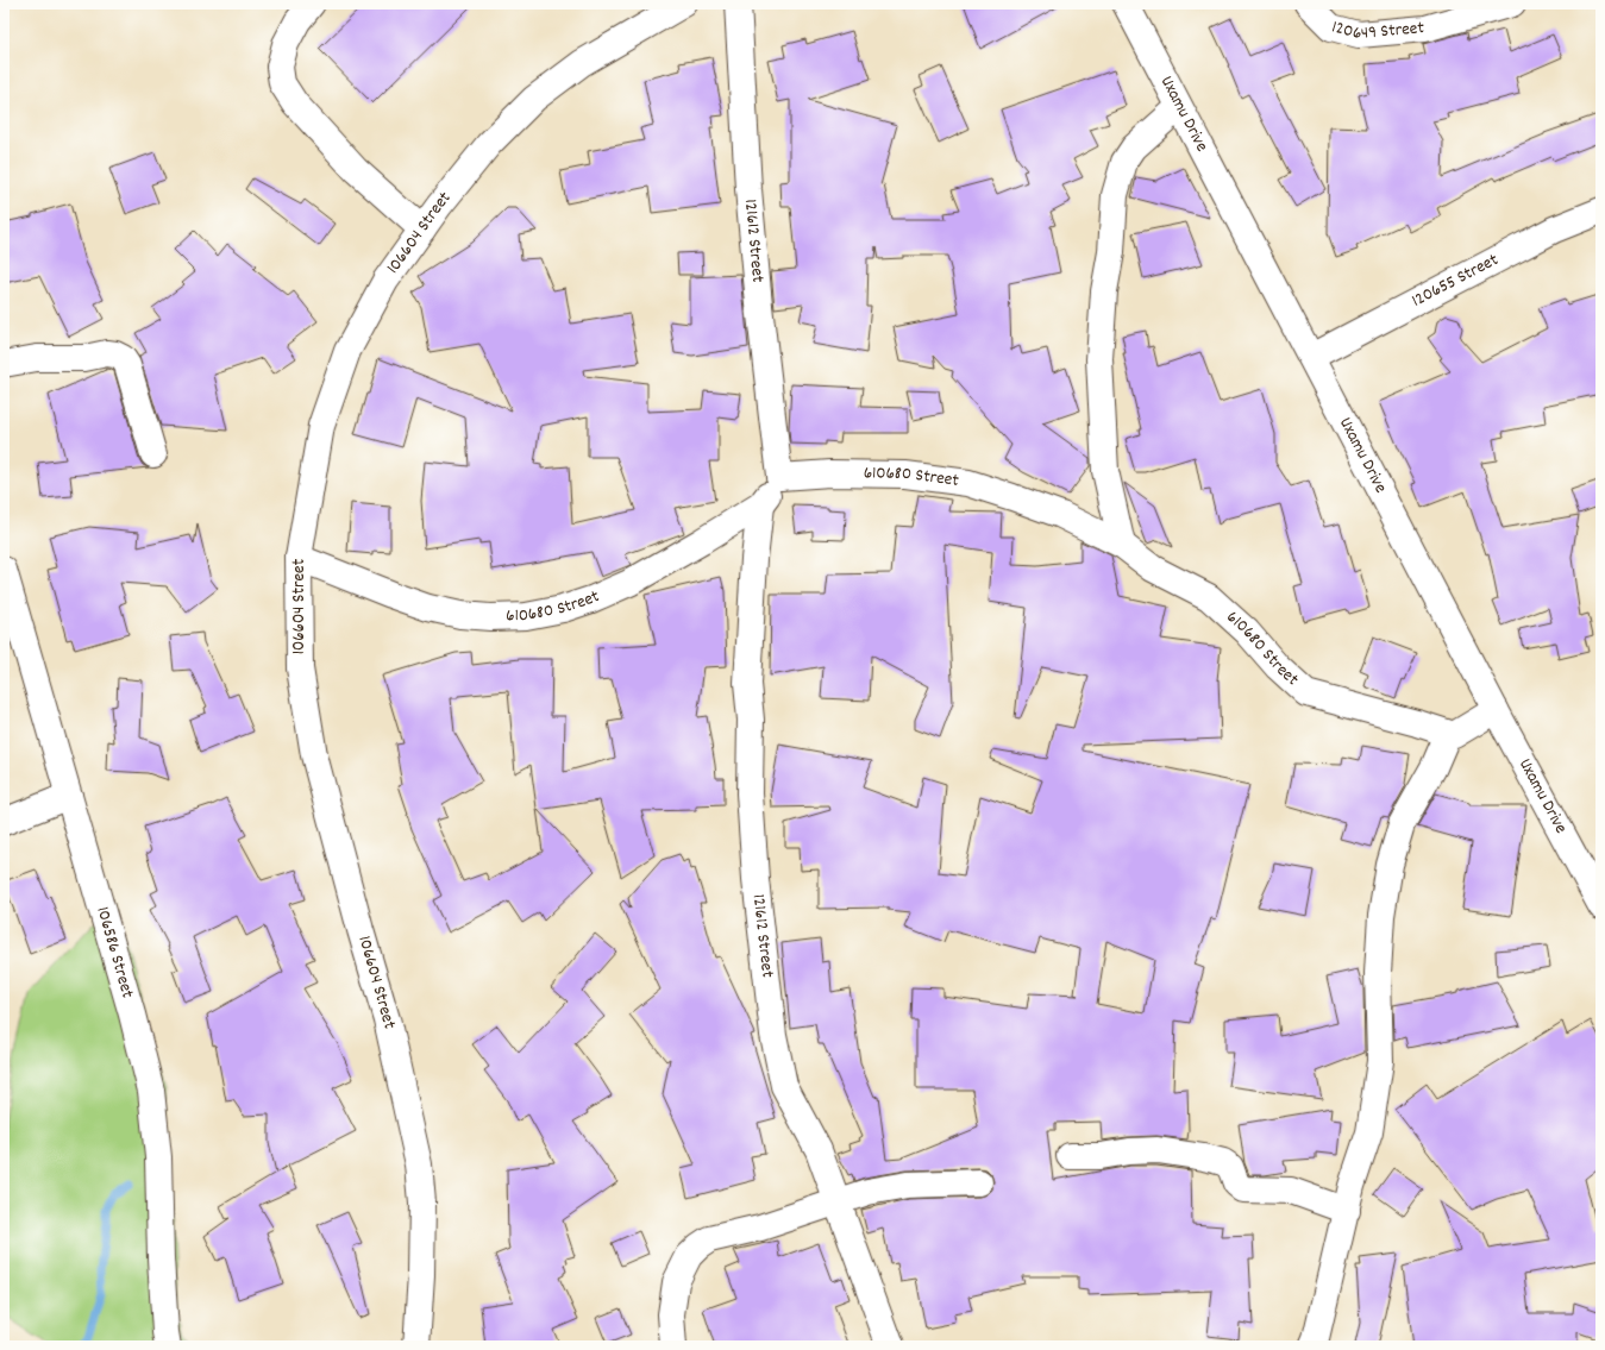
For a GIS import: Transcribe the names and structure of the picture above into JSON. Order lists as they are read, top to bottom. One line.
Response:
{"streets":{"street":["120649 Street","Uxamu Drive","106604 Street","121612 Street","120655 Street","610680 Street","106586 Street"]},"crossings":[["Uxamu Drive","120655 Street"],["106604 Street","610680 Street"],["121612 Street","610680 Street"]]}
